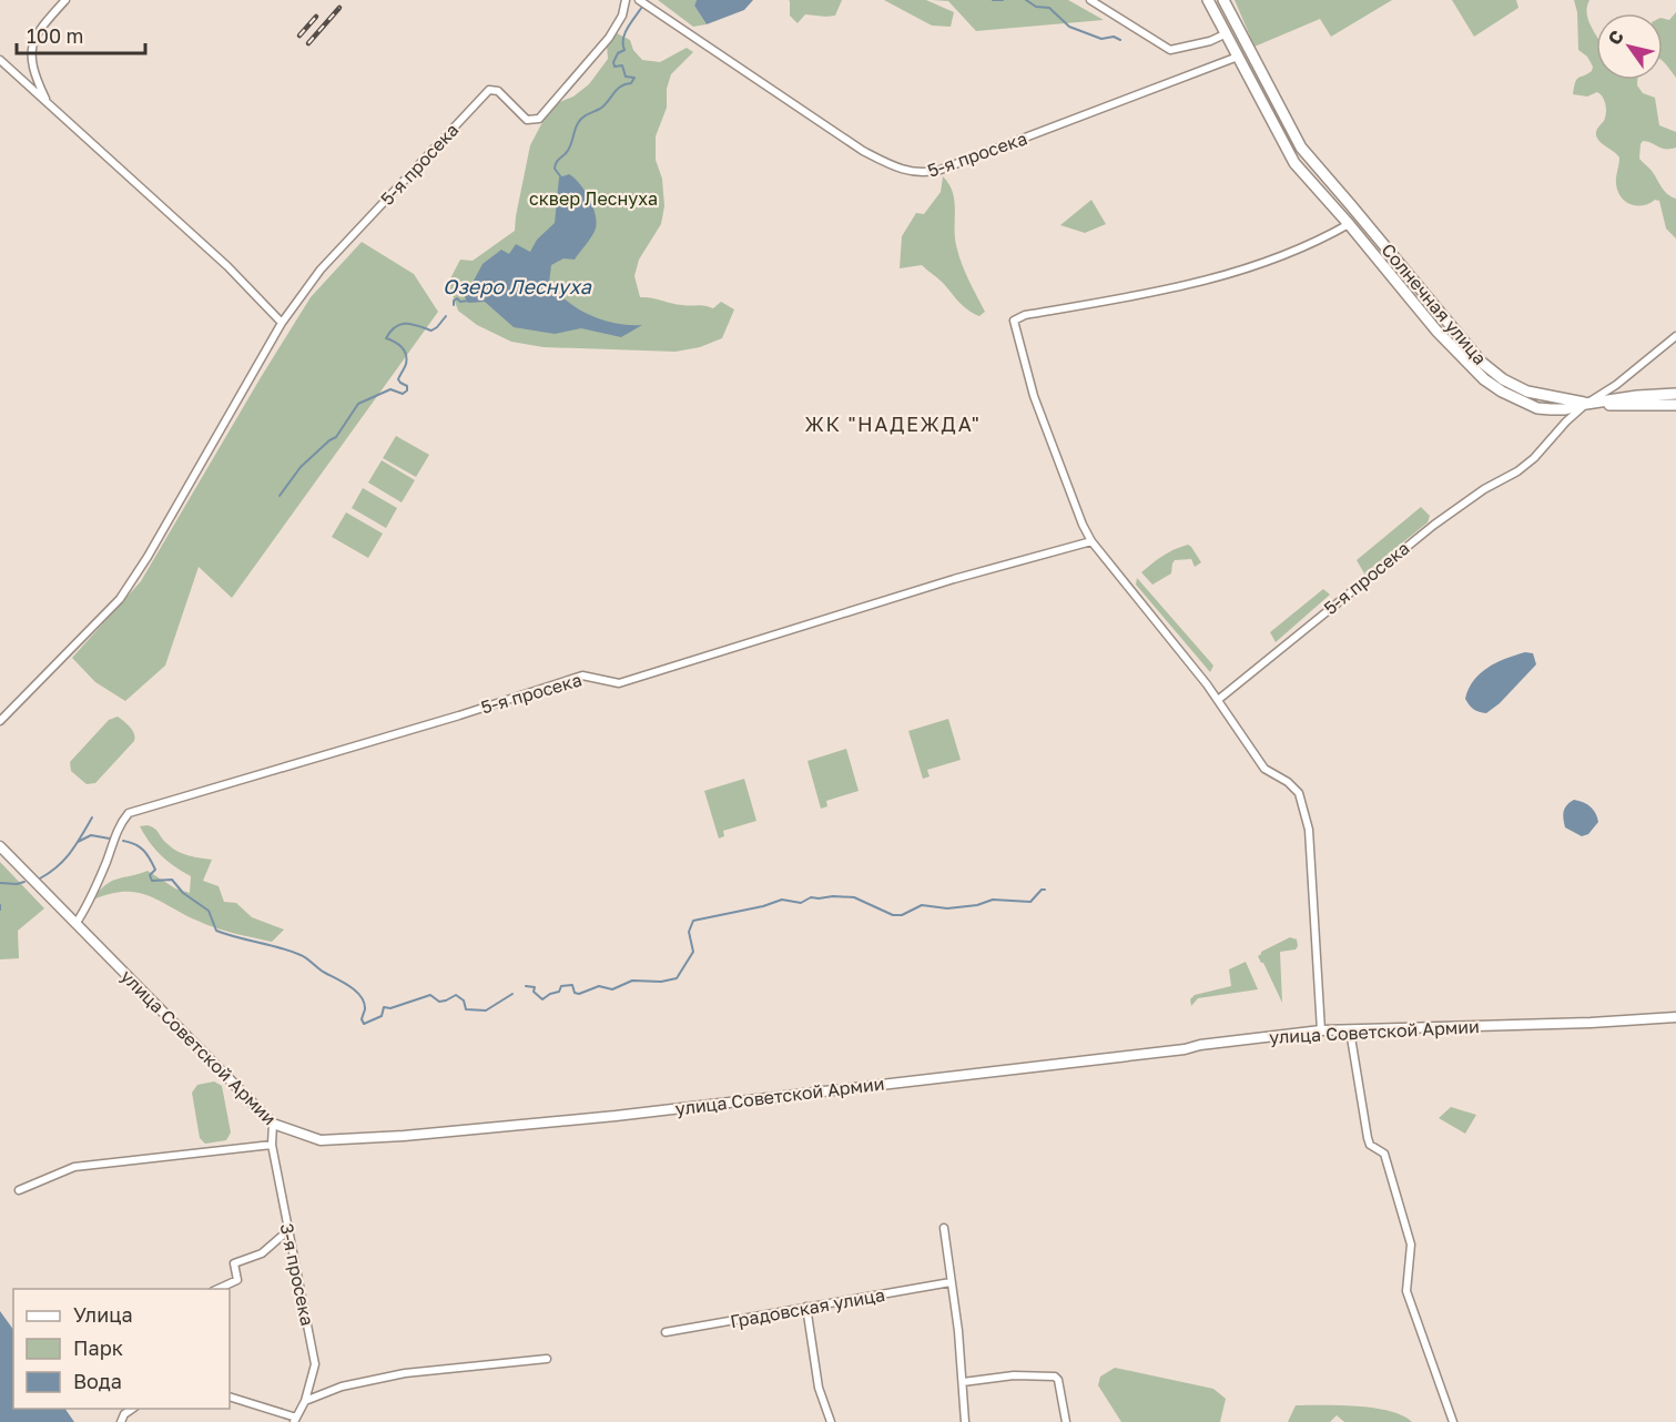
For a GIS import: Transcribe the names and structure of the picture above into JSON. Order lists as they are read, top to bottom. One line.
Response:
{"streets":{"main road":["Солнечная улица"],"street":["5-я просека","улица Советской Армии","3-я просека","Градовская улица"]},"crossings":[["5-я просека","Солнечная улица"],["5-я просека","улица Советской Армии"],["улица Советской Армии","3-я просека"]],"districts":["ЖК \"НАДЕЖДА\""],"water":["Озеро Леснуха"],"parks":["сквер Леснуха"],"legend":["Улица","Парк","Вода"],"scale_bar":"100 m","north":"top left"}
